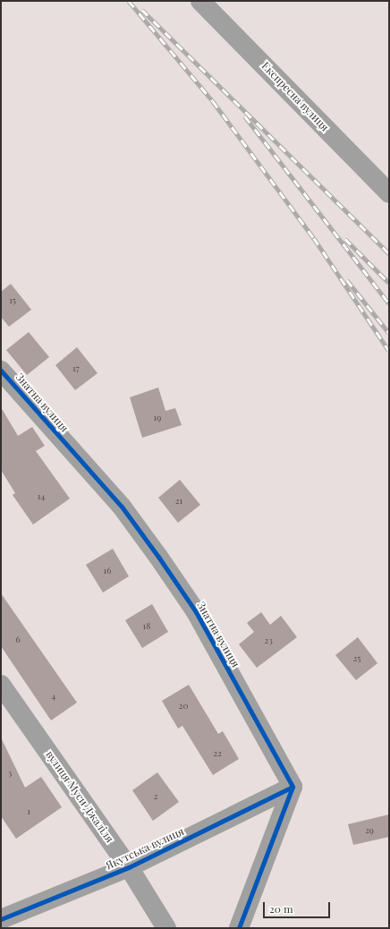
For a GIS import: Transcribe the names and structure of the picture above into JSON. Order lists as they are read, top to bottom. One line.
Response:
{"streets":{"street":["Експресна вулиця","Знатна вулиця","вулиця Муси Джаліля","Якутська вулиця"]},"crossings":[["Знатна вулиця","Якутська вулиця"],["вулиця Муси Джаліля","Якутська вулиця"]],"house_numbers":["15","17","19","14","21","16","18","6","23","25","4","20","22","3","2","1","29"],"scale_bar":"20 m"}
